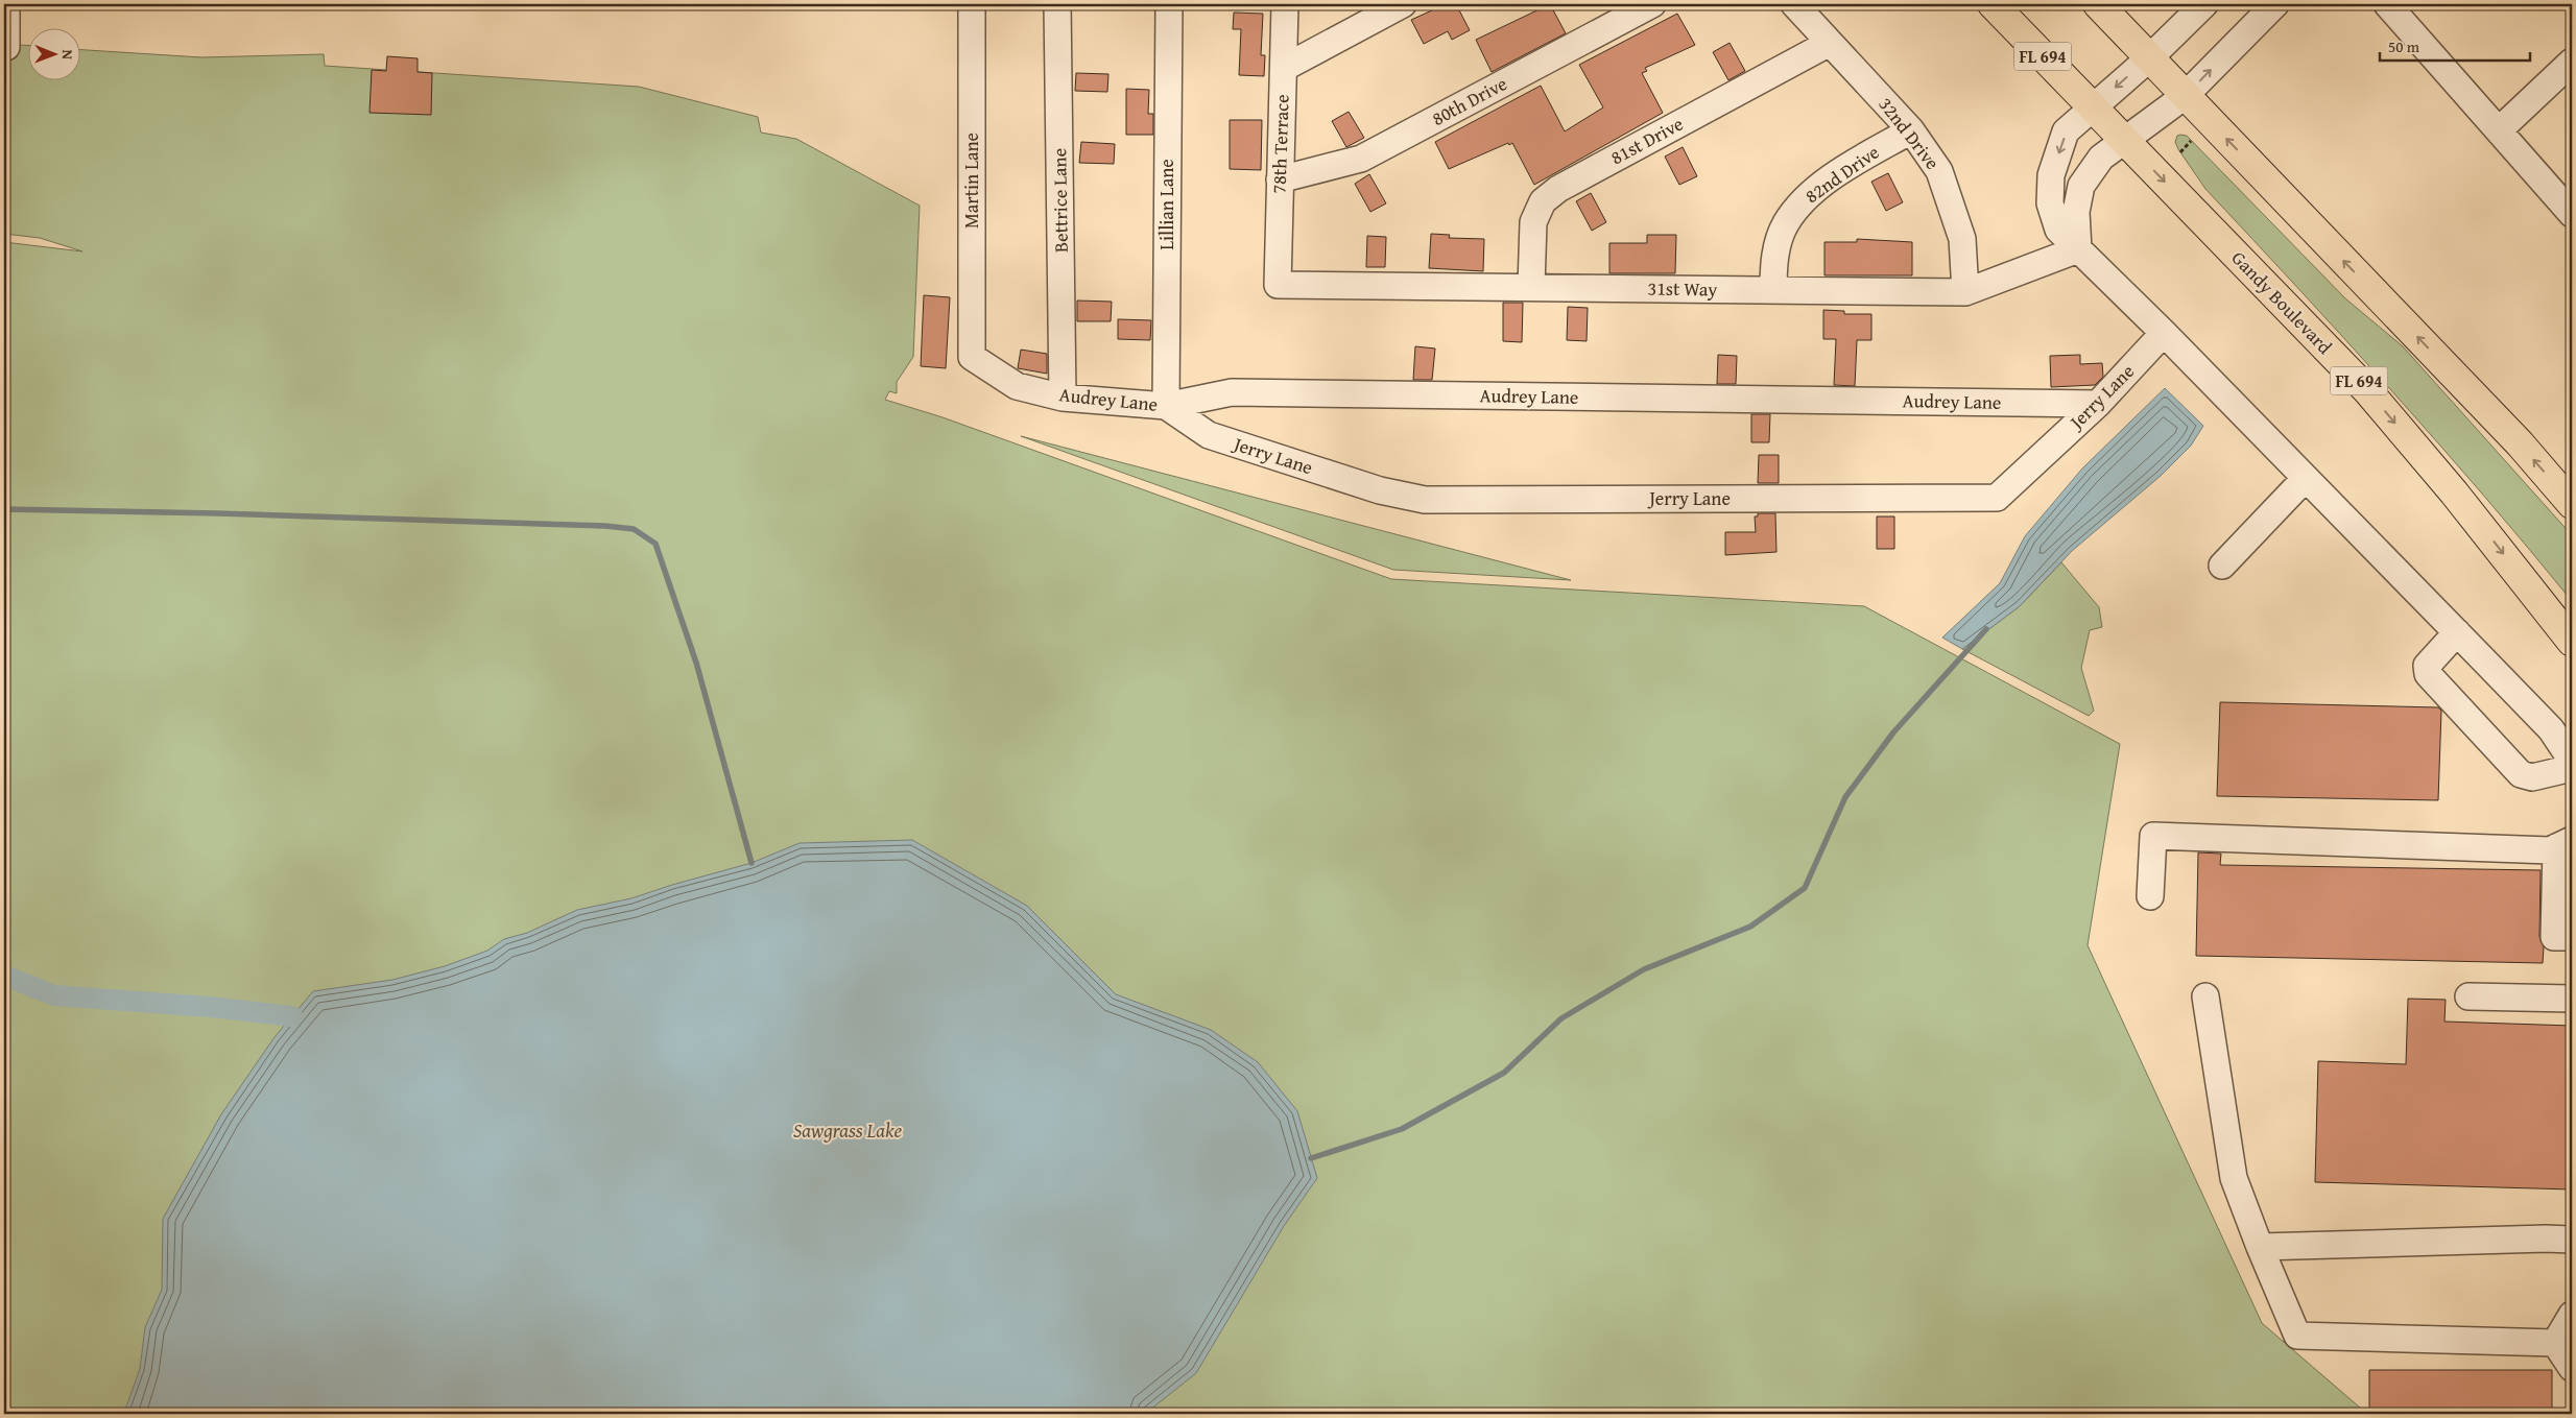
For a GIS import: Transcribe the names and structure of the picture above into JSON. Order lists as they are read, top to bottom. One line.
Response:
{"streets":{"highway":["FL 694","Gandy Boulevard"],"street":["80th Drive","32nd Drive","81st Drive","78th Terrace","82nd Drive","Martin Lane","Bettrice Lane","Lillian Lane","31st Way","Audrey Lane","Jerry Lane"]},"crossings":[["80th Drive","78th Terrace"],["32nd Drive","81st Drive"],["32nd Drive","82nd Drive"],["32nd Drive","31st Way"],["81st Drive","31st Way"],["78th Terrace","31st Way"],["82nd Drive","31st Way"],["Martin Lane","Audrey Lane"],["Bettrice Lane","Audrey Lane"],["Lillian Lane","Audrey Lane"],["Lillian Lane","Jerry Lane"],["Audrey Lane","Jerry Lane"]],"water":["Sawgrass Lake"],"scale_bar":"50 m","north":"right"}
